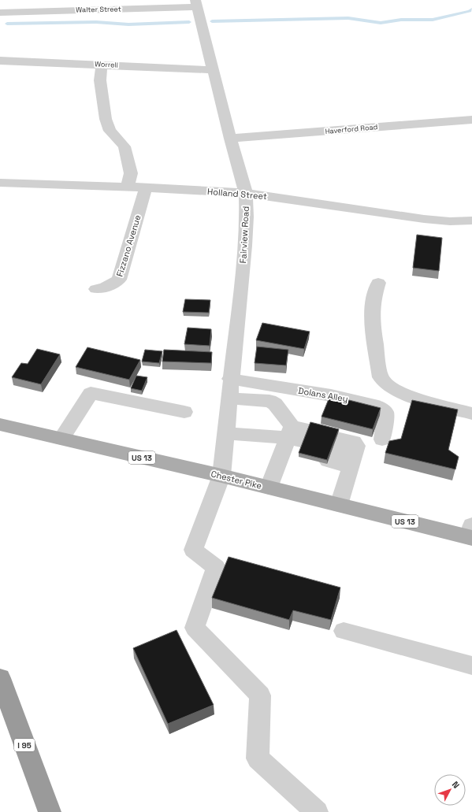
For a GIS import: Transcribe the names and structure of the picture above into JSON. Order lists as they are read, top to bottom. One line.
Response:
{"streets":{"highway":["I 95"],"main road":["US 13","Chester Pike"],"street":["Walter Street","Worrell","Haverford Road","Holland Street","Fairview Road","Fizzano Avenue","Dolans Alley"]},"crossings":[["Walter Street","Fairview Road"],["Worrell","Fairview Road"],["Haverford Road","Fairview Road"],["Holland Street","Fairview Road"],["Holland Street","Fizzano Avenue"],["Fairview Road","Dolans Alley"],["Fairview Road","Chester Pike"]],"north":"top right"}
